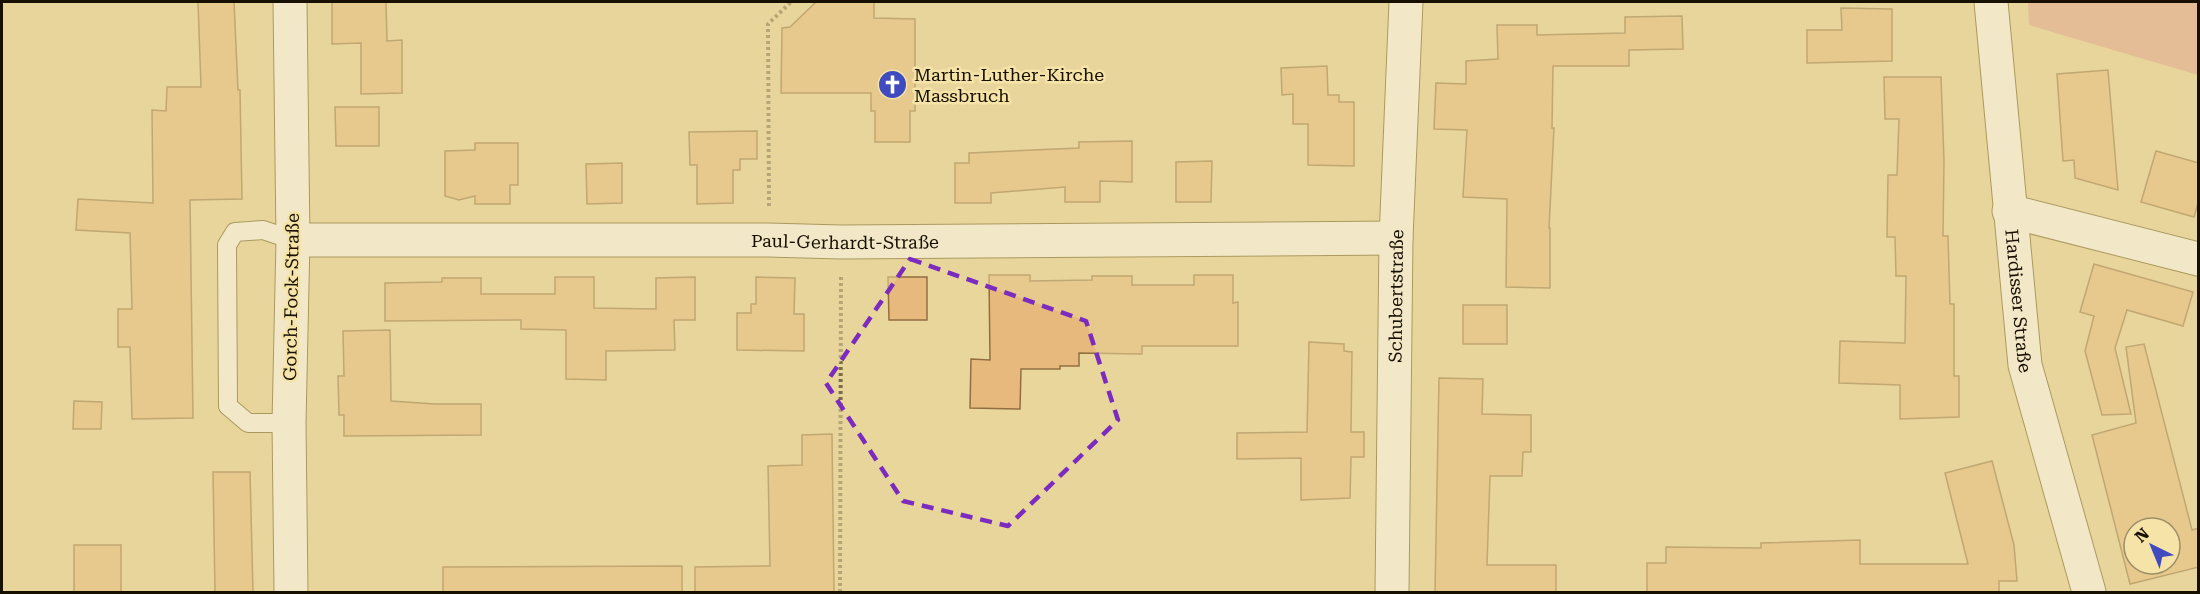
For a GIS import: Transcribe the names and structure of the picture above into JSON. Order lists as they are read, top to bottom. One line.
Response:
{"streets":{"street":["Paul-Gerhardt-Straße","Gorch-Fock-Straße","Schubertstraße","Hardisser Straße"]},"crossings":[["Paul-Gerhardt-Straße","Gorch-Fock-Straße"],["Paul-Gerhardt-Straße","Schubertstraße"]],"places":{"church":["Martin-Luther-Kirche Massbruch"]},"north":"top left"}
